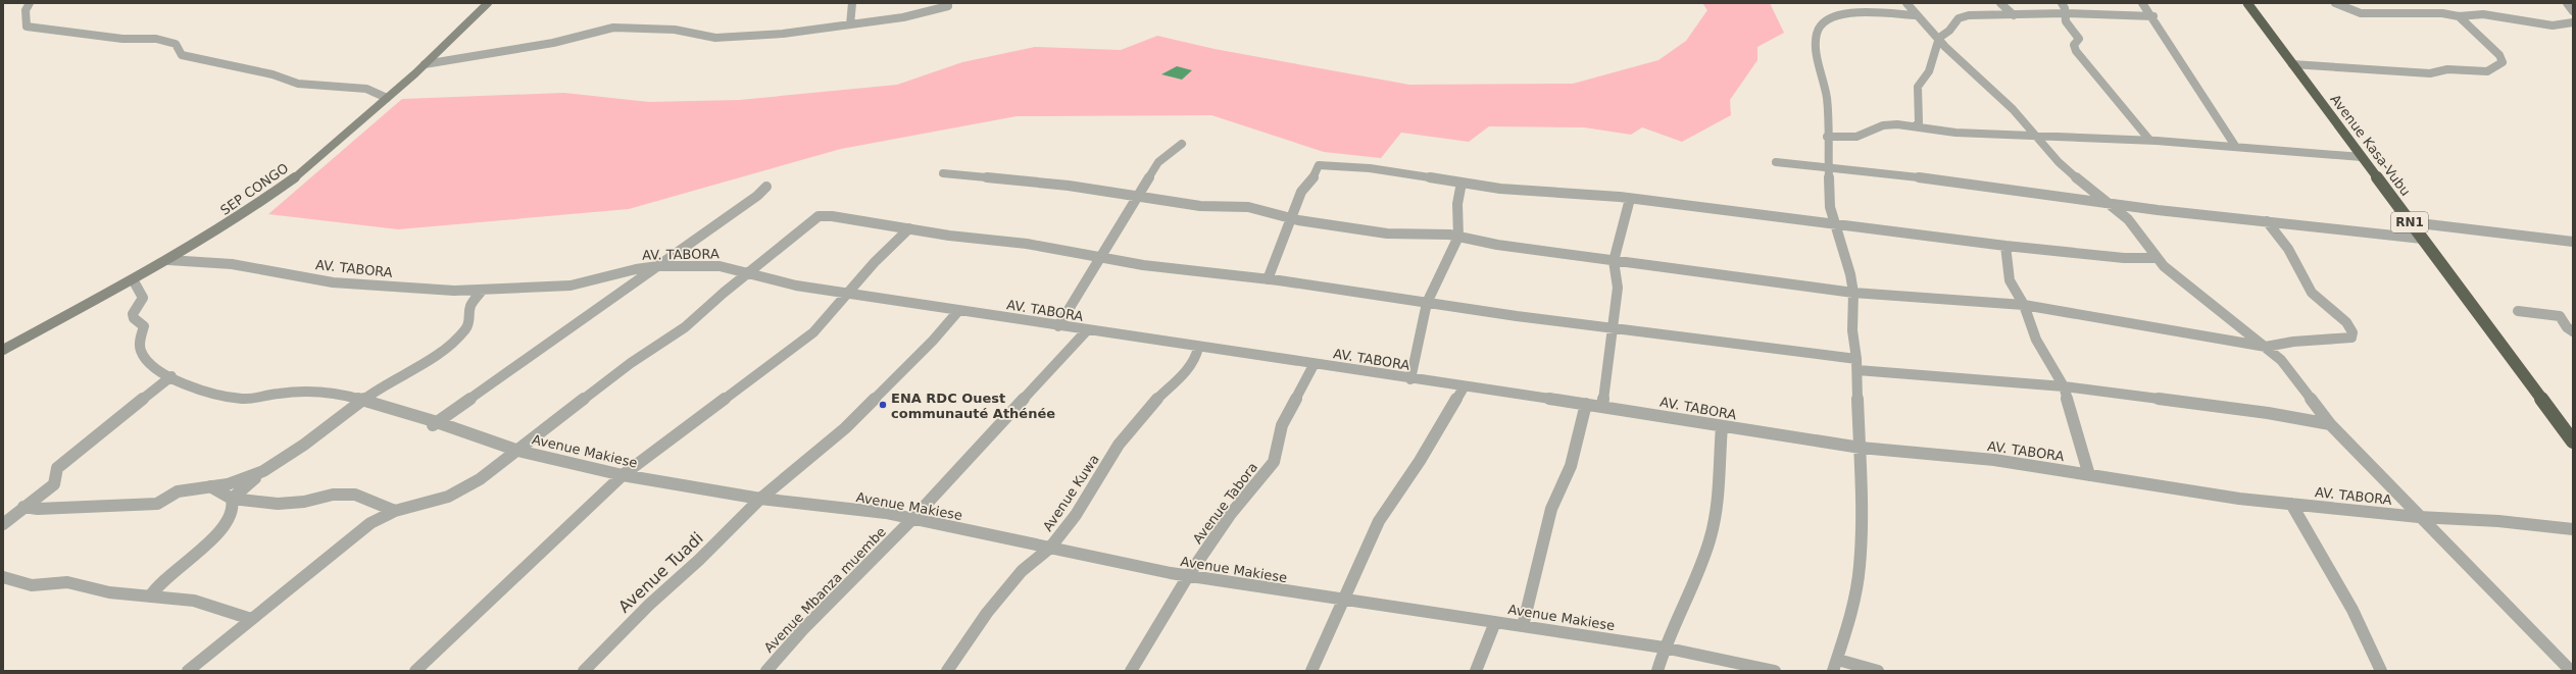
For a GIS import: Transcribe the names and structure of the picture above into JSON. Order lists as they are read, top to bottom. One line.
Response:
{"streets":{"highway":["Avenue Kasa-Vubu","RN1"],"street":["SEP CONGO","AV. TABORA","Avenue Makiese","Avenue Kuwa","Avenue Tabora","Avenue Tuadi","Avenue Mbanza muembe"]},"crossings":[["SEP CONGO","AV. TABORA"],["SEP CONGO","Avenue Makiese"],["AV. TABORA","Avenue Kuwa"],["AV. TABORA","Avenue Tabora"],["AV. TABORA","Avenue Tuadi"],["AV. TABORA","Avenue Mbanza muembe"],["Avenue Makiese","Avenue Kuwa"],["Avenue Makiese","Avenue Tabora"],["Avenue Makiese","Avenue Tuadi"],["Avenue Makiese","Avenue Mbanza muembe"]],"places":["ENA RDC Ouest communauté Athénée"]}
